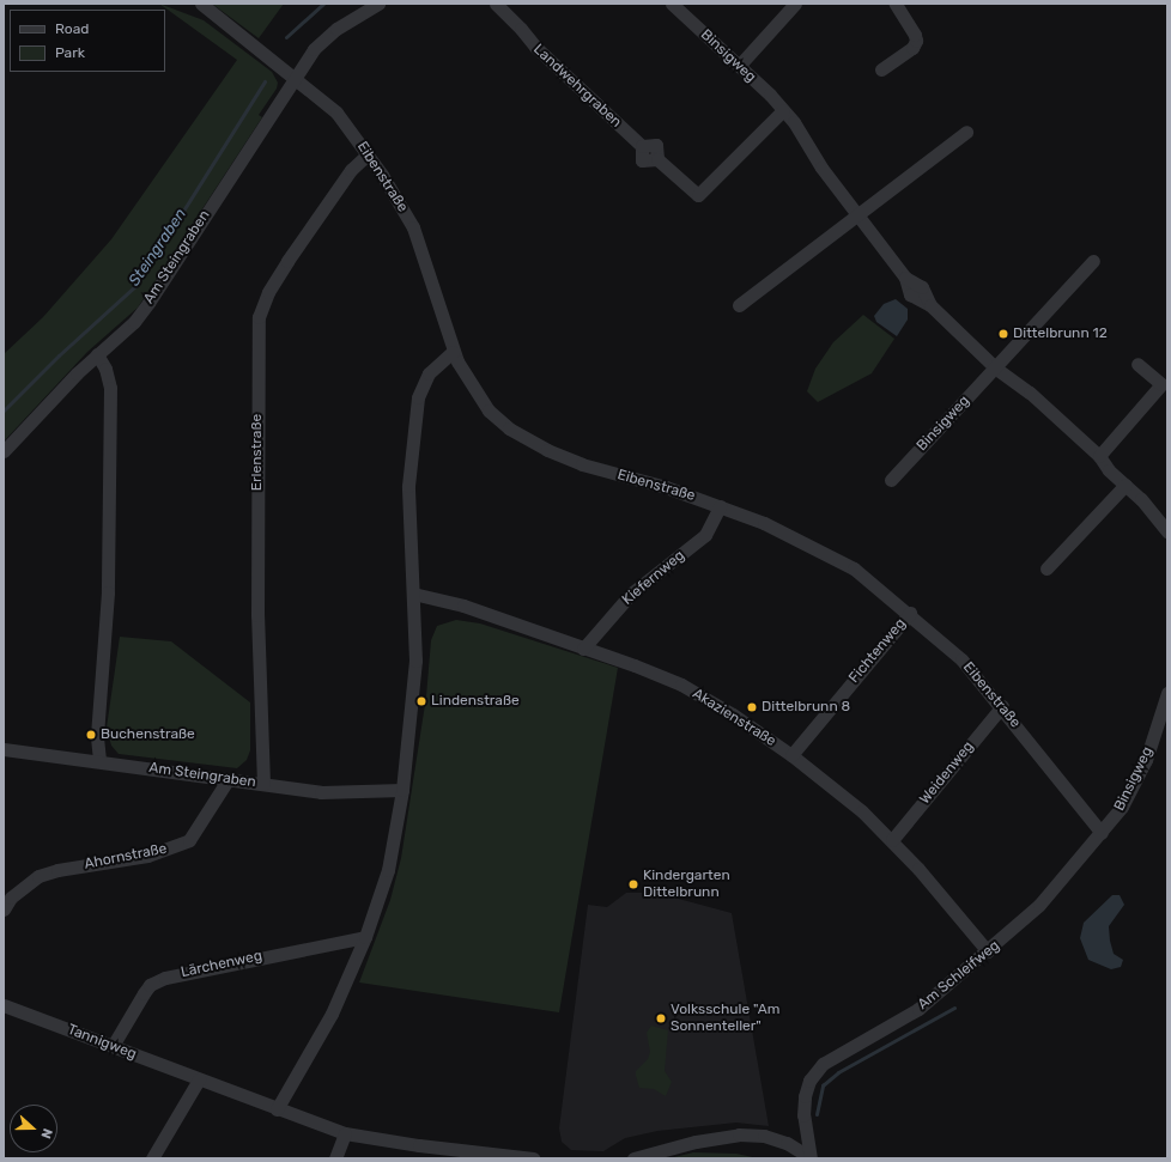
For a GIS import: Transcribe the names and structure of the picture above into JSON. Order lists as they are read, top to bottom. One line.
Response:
{"streets":{"street":["Binsigweg","Landwehrgraben","Eibenstraße","Am Steingraben","Erlenstraße","Kiefernweg","Fichtenweg","Akazienstraße","Weidenweg","Ahornstraße","Lärchenweg","Am Schleifweg","Tannigweg"]},"crossings":[["Binsigweg","Landwehrgraben"],["Binsigweg","Eibenstraße"],["Binsigweg","Am Schleifweg"],["Eibenstraße","Am Steingraben"],["Eibenstraße","Erlenstraße"],["Eibenstraße","Kiefernweg"],["Eibenstraße","Fichtenweg"],["Eibenstraße","Weidenweg"],["Eibenstraße","Am Schleifweg"],["Am Steingraben","Erlenstraße"],["Am Steingraben","Ahornstraße"],["Kiefernweg","Akazienstraße"],["Fichtenweg","Akazienstraße"],["Akazienstraße","Weidenweg"],["Akazienstraße","Am Schleifweg"],["Lärchenweg","Tannigweg"]],"water":["Steingraben"],"places":["Dittelbrunn 12","Lindenstraße","Dittelbrunn 8","Buchenstraße","Kindergarten Dittelbrunn","Volksschule \"Am Sonnenteller\""],"legend":["Road","Park"],"north":"right"}
